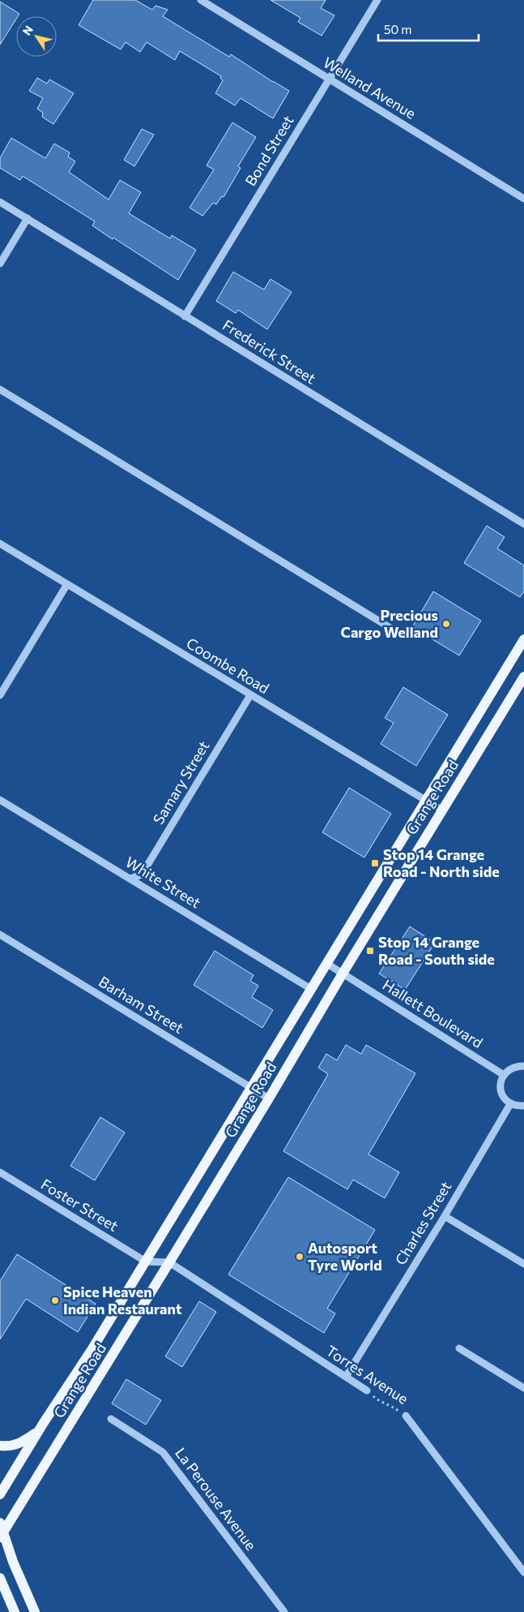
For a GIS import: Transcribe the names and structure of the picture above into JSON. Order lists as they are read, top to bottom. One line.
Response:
{"streets":{"main road":["Grange Road"],"street":["Welland Avenue","Bond Street","Frederick Street","Coombe Road","Samary Street","White Street","Barham Street","Hallett Boulevard","Foster Street","Charles Street","Torres Avenue","La Perouse Avenue"]},"crossings":[["Welland Avenue","Bond Street"],["Bond Street","Frederick Street"],["Coombe Road","Samary Street"],["Coombe Road","Grange Road"],["Samary Street","White Street"],["Grange Road","White Street"],["Grange Road","Barham Street"],["Grange Road","Hallett Boulevard"],["Grange Road","Foster Street"],["Grange Road","Torres Avenue"],["Charles Street","Torres Avenue"]],"places":{"other":["Precious Cargo Welland","Autosport Tyre World","Spice Heaven Indian Restaurant"],"transit":["Stop 14 Grange Road - North side","Stop 14 Grange Road - South side"]},"scale_bar":"50 m","north":"top left"}
